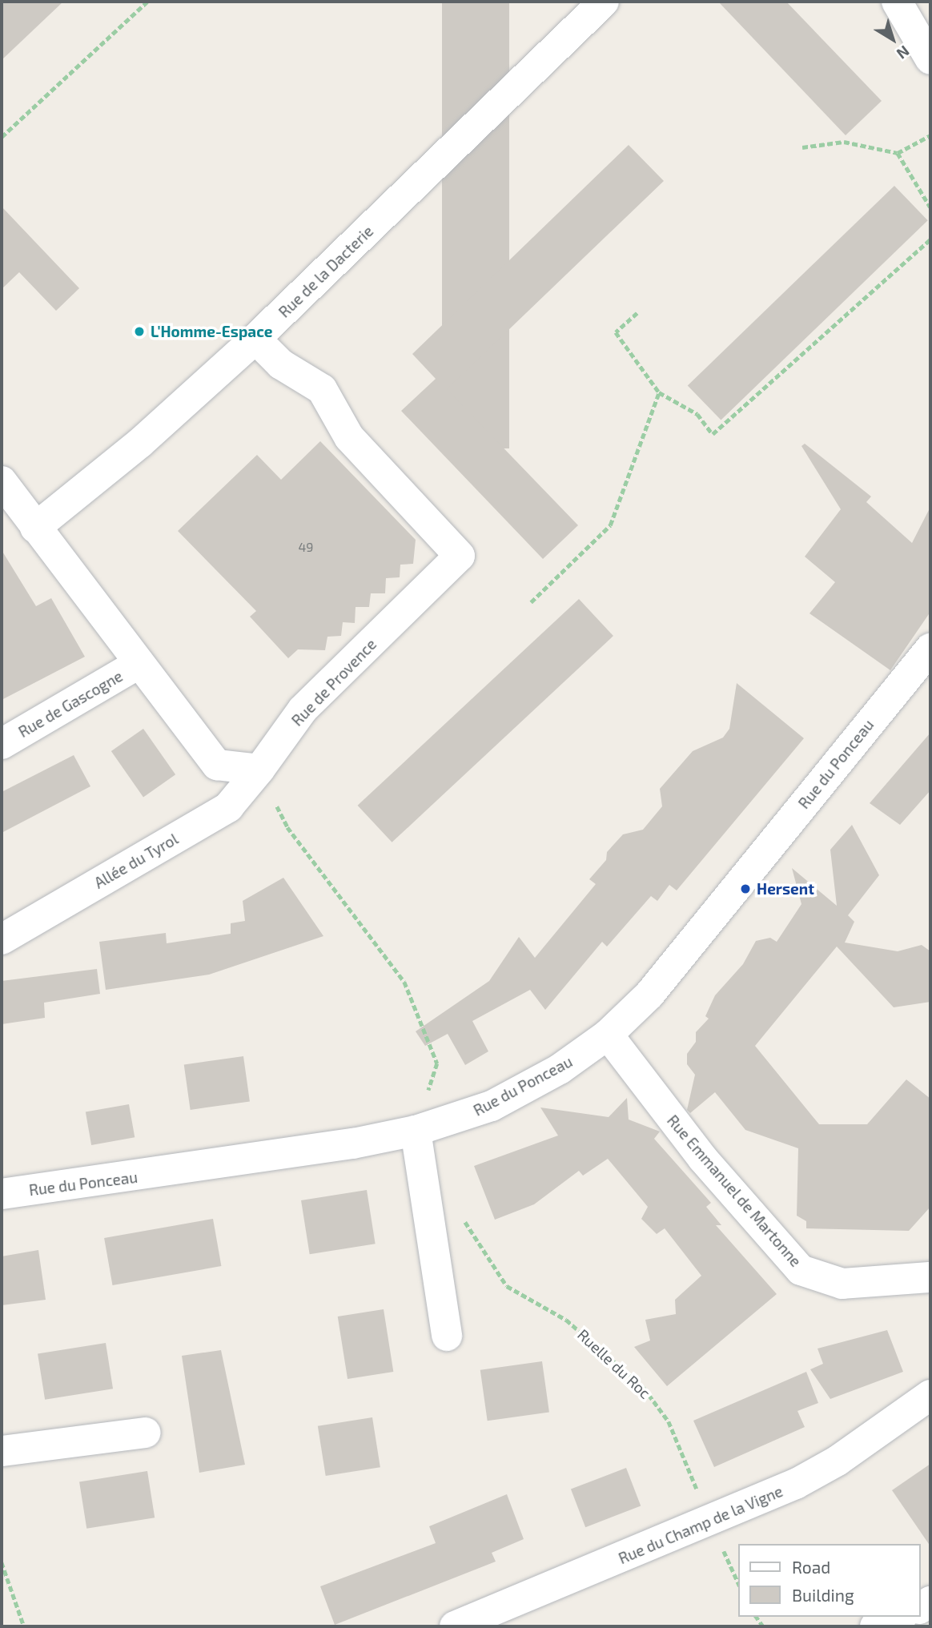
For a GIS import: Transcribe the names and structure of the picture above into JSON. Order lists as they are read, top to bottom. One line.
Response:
{"streets":{"street":["Rue de la Dacterie","Rue de Provence","Rue de Gascogne","Rue du Ponceau","Allée du Tyrol","Rue Emmanuel de Martonne","Rue du Champ de la Vigne"],"path":["Ruelle du Roc"]},"crossings":[["Rue de la Dacterie","Rue de Provence"],["Rue de Provence","Allée du Tyrol"],["Rue du Ponceau","Rue Emmanuel de Martonne"],["Ruelle du Roc","Rue du Champ de la Vigne"]],"places":["L'Homme-Espace","Hersent"],"house_numbers":["49"],"legend":["Road","Building"],"north":"bottom right"}
